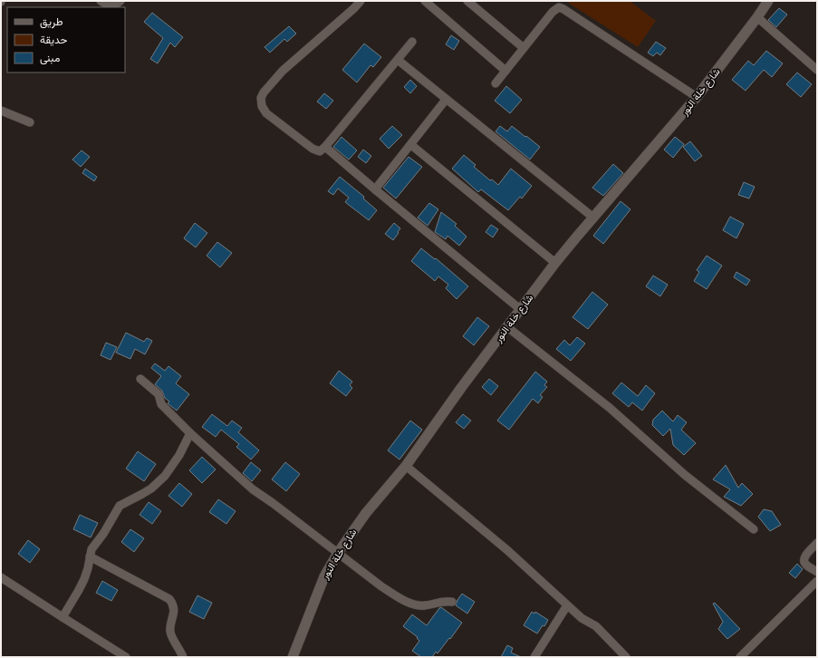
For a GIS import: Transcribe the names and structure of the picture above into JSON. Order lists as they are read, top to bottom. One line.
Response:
{"streets":{"street":["شارع خلة النور"]},"legend":["طريق","حديقة","مبنى"]}
